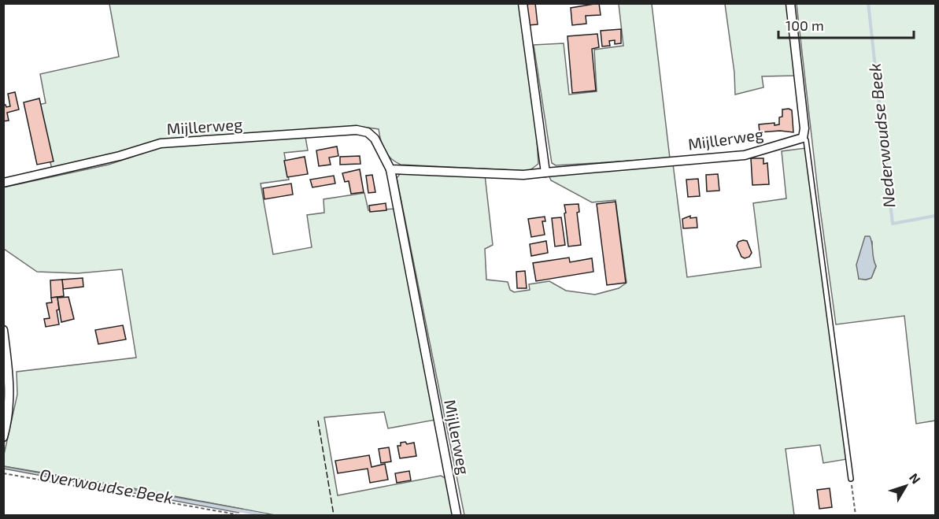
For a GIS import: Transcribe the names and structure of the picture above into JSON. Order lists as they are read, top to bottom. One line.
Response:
{"streets":{"street":["Mijllerweg"]},"water":["Nederwoudse Beek","Overwoudse Beek"],"scale_bar":"100 m","north":"top right"}
